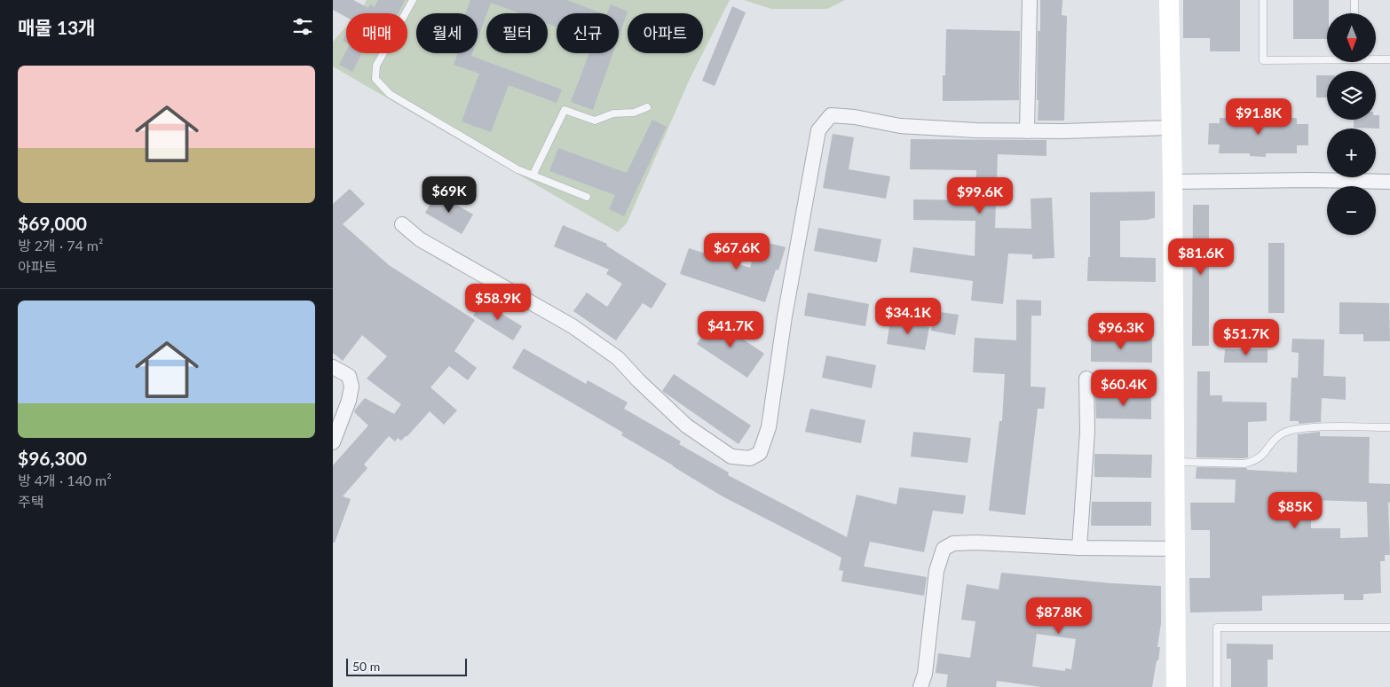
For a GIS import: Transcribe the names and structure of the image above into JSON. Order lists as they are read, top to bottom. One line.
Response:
{"scale_bar":"50 m","north":"bottom","page":{"heading":"매물 13개","map_buttons":["+","−"],"chip":["매매","월세","필터","신규","아파트"],"list":[{"name":"$69,000","note":"방 2개 · 74 m² · 아파트"},{"name":"$96,300","note":"방 4개 · 140 m² · 주택"}],"price":["$91.8K","$69K","$99.6K","$67.6K","$81.6K","$58.9K","$34.1K","$41.7K","$96.3K","$51.7K","$60.4K","$85K","$87.8K"],"scale":"50 m"}}
